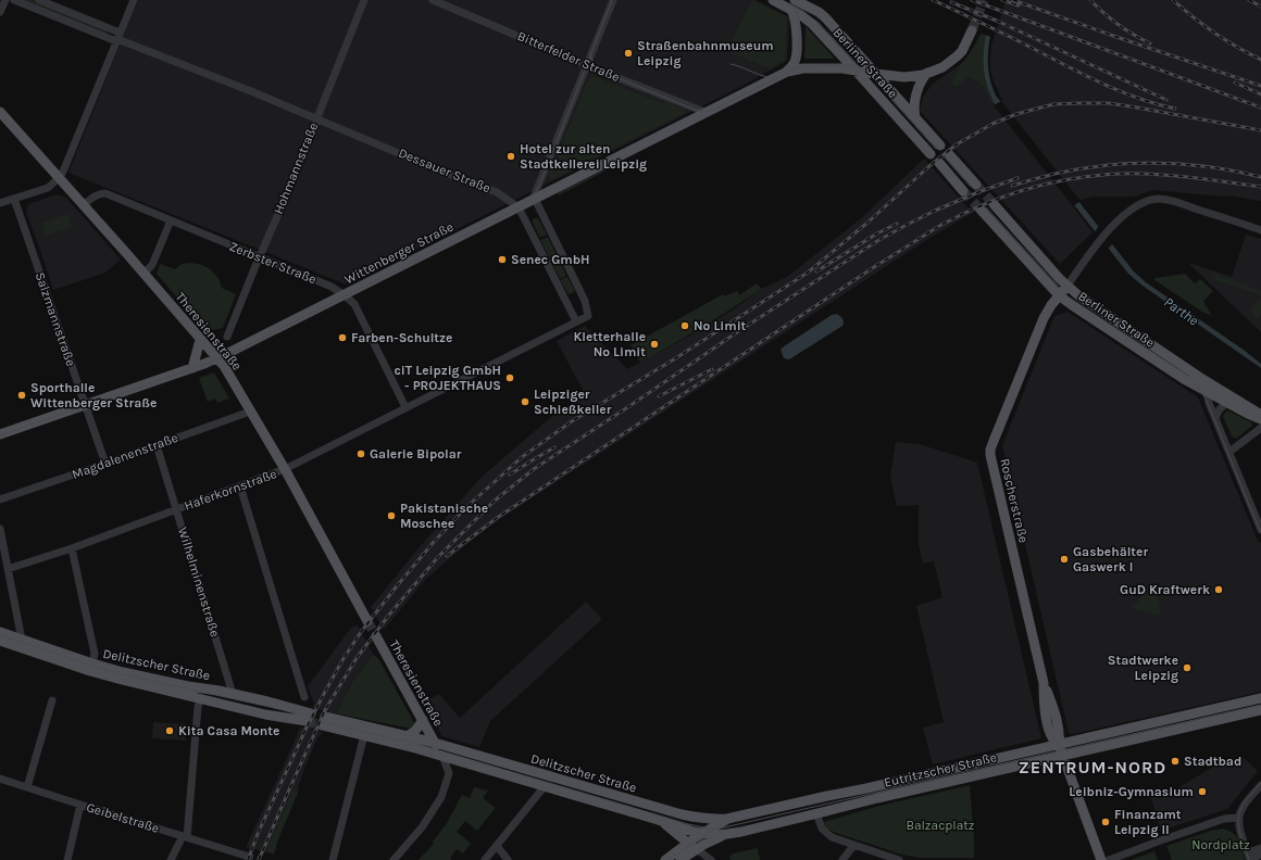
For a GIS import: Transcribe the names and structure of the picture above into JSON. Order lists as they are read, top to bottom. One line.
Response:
{"streets":{"main road":["Berliner Straße","Wittenberger Straße","Theresienstraße","Roscherstraße","Delitzscher Straße","Eutritzscher Straße"],"street":["Bitterfelder Straße","Hohmannstraße","Dessauer Straße","Zerbster Straße","Salzmannstraße","Magdalenenstraße","Haferkornstraße","Wilhelminenstraße","Geibelstraße"]},"crossings":[["Bitterfelder Straße","Wittenberger Straße"],["Berliner Straße","Wittenberger Straße"],["Berliner Straße","Roscherstraße"],["Hohmannstraße","Dessauer Straße"],["Hohmannstraße","Zerbster Straße"],["Dessauer Straße","Wittenberger Straße"],["Wittenberger Straße","Zerbster Straße"],["Wittenberger Straße","Salzmannstraße"],["Wittenberger Straße","Theresienstraße"],["Zerbster Straße","Theresienstraße"],["Zerbster Straße","Haferkornstraße"],["Salzmannstraße","Magdalenenstraße"],["Theresienstraße","Magdalenenstraße"],["Theresienstraße","Haferkornstraße"],["Theresienstraße","Delitzscher Straße"],["Magdalenenstraße","Wilhelminenstraße"],["Haferkornstraße","Wilhelminenstraße"],["Roscherstraße","Eutritzscher Straße"],["Wilhelminenstraße","Delitzscher Straße"],["Delitzscher Straße","Eutritzscher Straße"]],"districts":["ZENTRUM-NORD"],"water":["Parthe"],"parks":["Balzacplatz","Nordplatz"],"places":["Straßenbahnmuseum Leipzig","Hotel zur alten Stadtkellerei Leipzig","Senec GmbH","No Limit","Farben-Schultze","Kletterhalle No Limit","ciT Leipzig GmbH - PROJEKTHAUS","Sporthalle Wittenberger Straße","Leipziger Schießkeller","Galerie Bipolar","Pakistanische Moschee","Gasbehälter Gaswerk I","GuD Kraftwerk","Stadtwerke Leipzig","Kita Casa Monte","Stadtbad","Leibniz-Gymnasium","Finanzamt Leipzig II"]}
